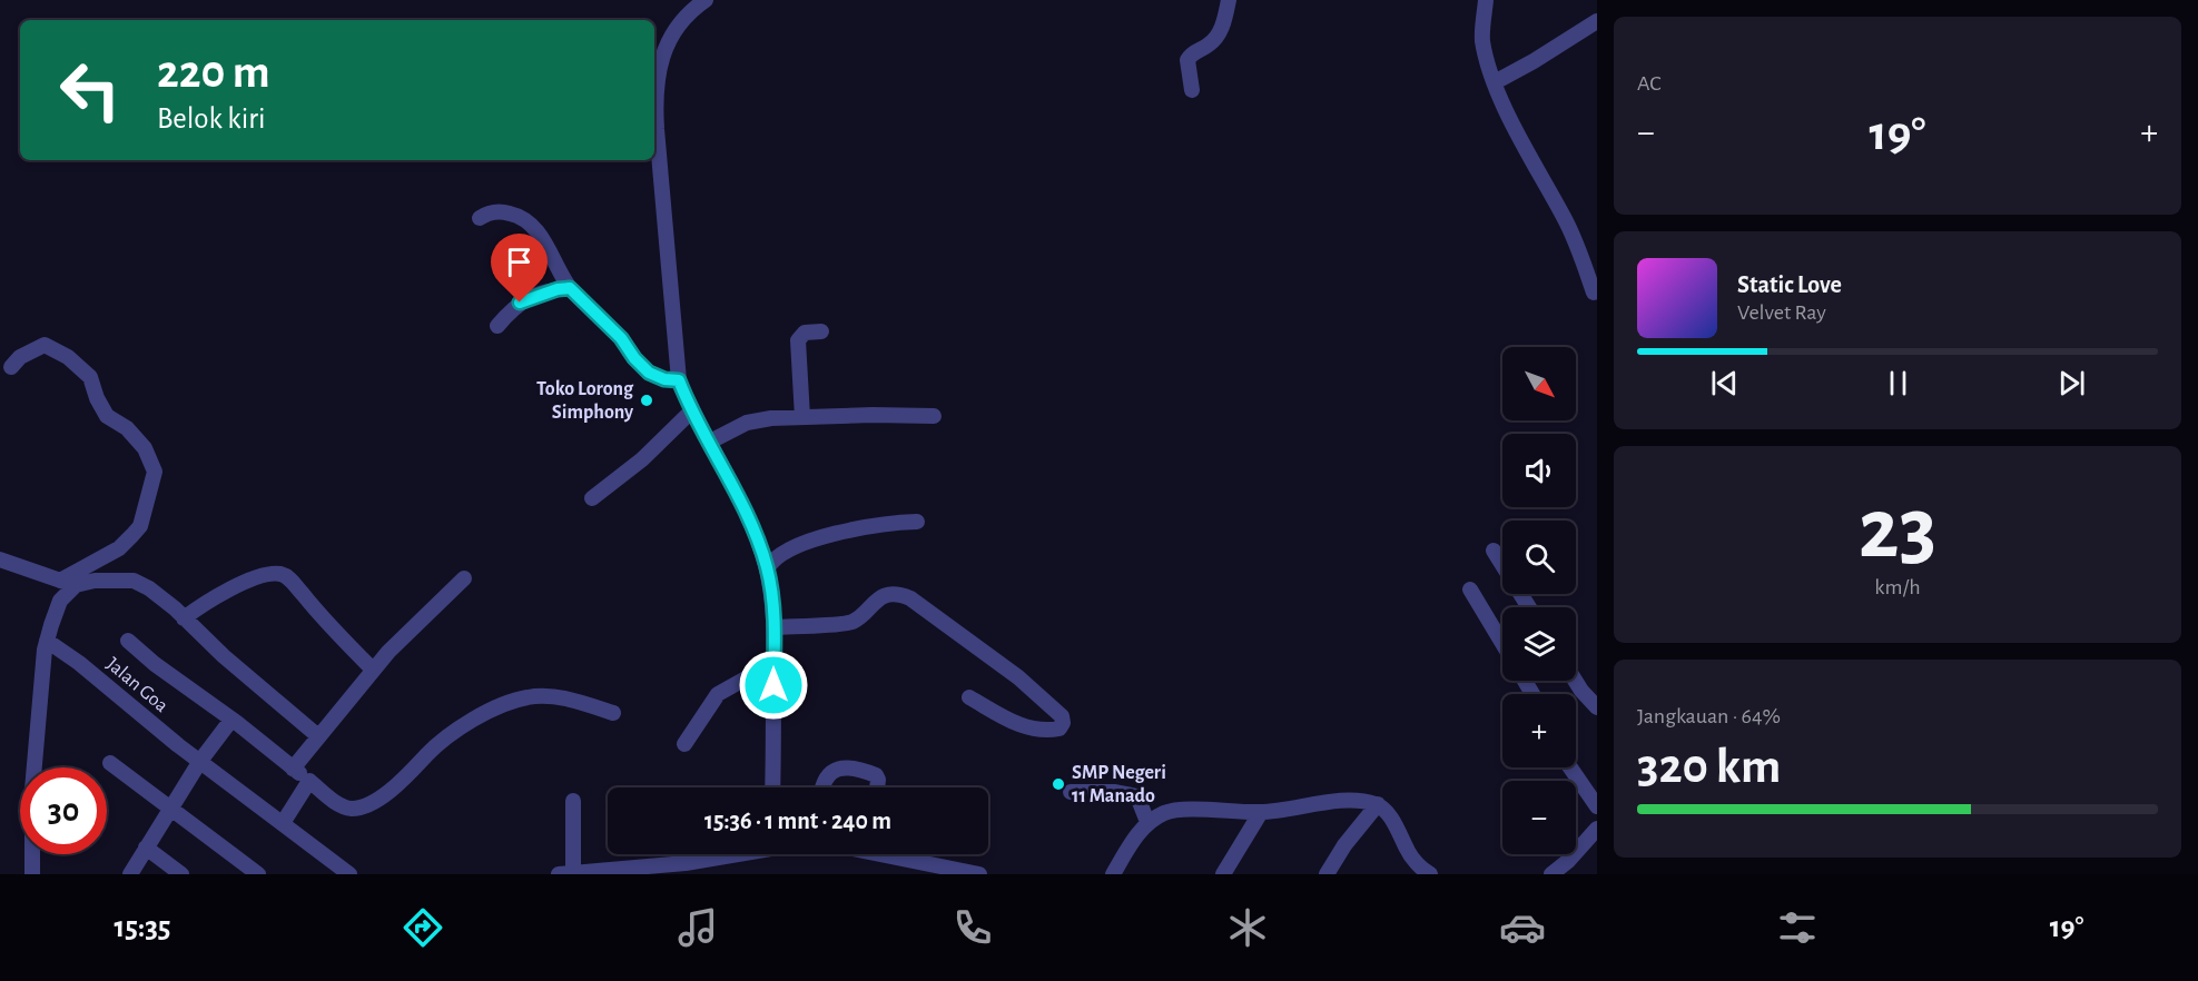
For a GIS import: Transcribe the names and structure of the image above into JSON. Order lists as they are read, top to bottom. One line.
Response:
{"streets":{"street":["Jalan Goa"]},"places":["Toko Lorong Simphony","SMP Negeri 11 Manado"],"north":"bottom right","page":{"tile":["AC",["23","km/h"],["Jangkauan · 64%","320 km"]],"turn":["220 m","Belok kiri"],"heat":["−","19°","+"],"song":["Static Love","Velvet Ray"],"map_buttons":["+","−"],"limit":"30","trip":"15:36 · 1 mnt · 240 m","tabs":["15:35","19°"]}}
